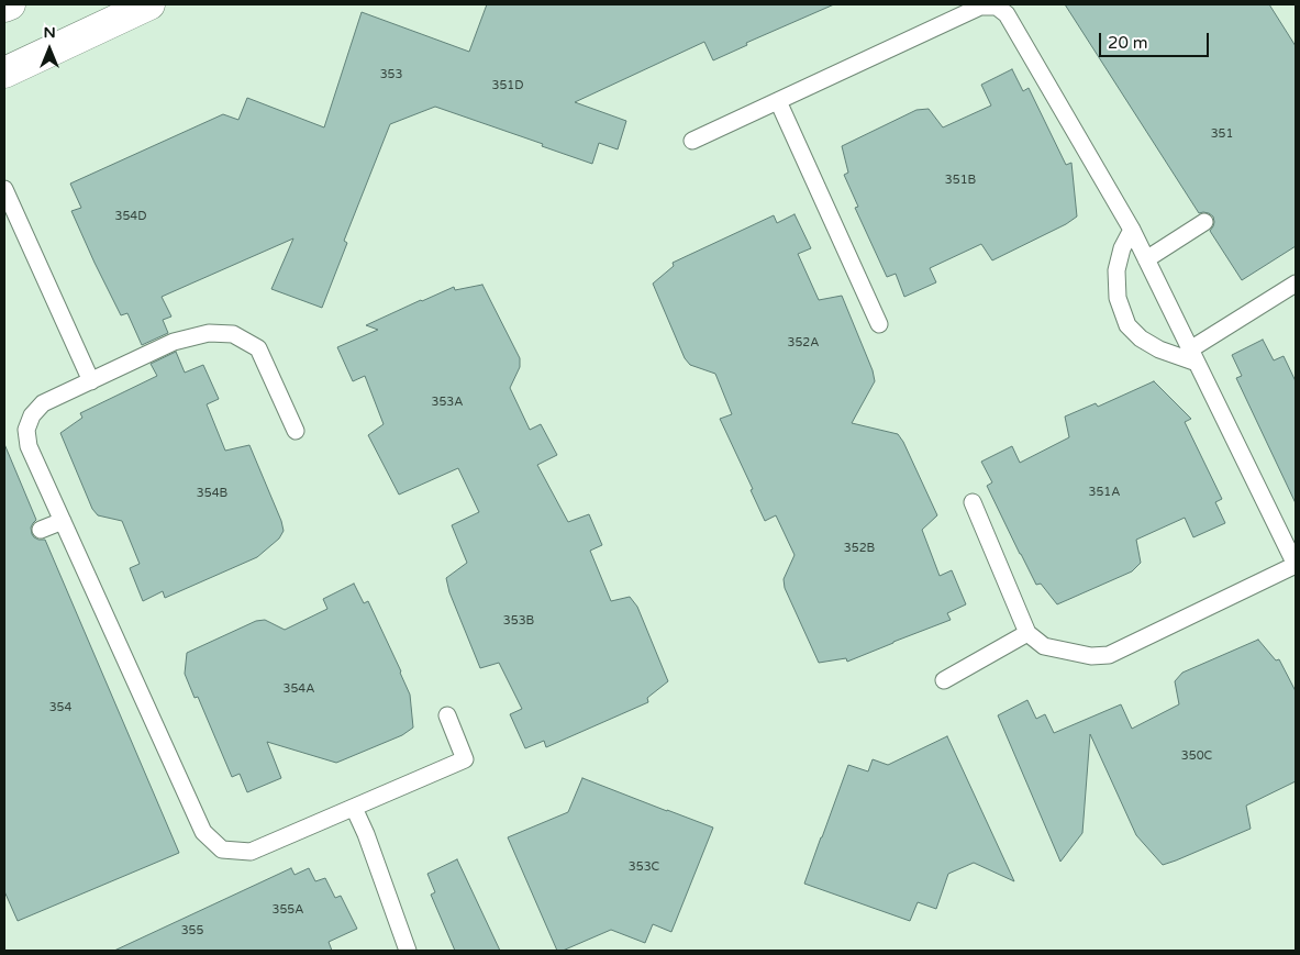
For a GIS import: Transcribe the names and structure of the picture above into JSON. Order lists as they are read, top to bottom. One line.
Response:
{"house_numbers":["353","351D","351","351B","354D","352A","353A","351A","354B","352B","353B","354A","354","350C","353C","355A","355"],"scale_bar":"20 m","north":"top"}
